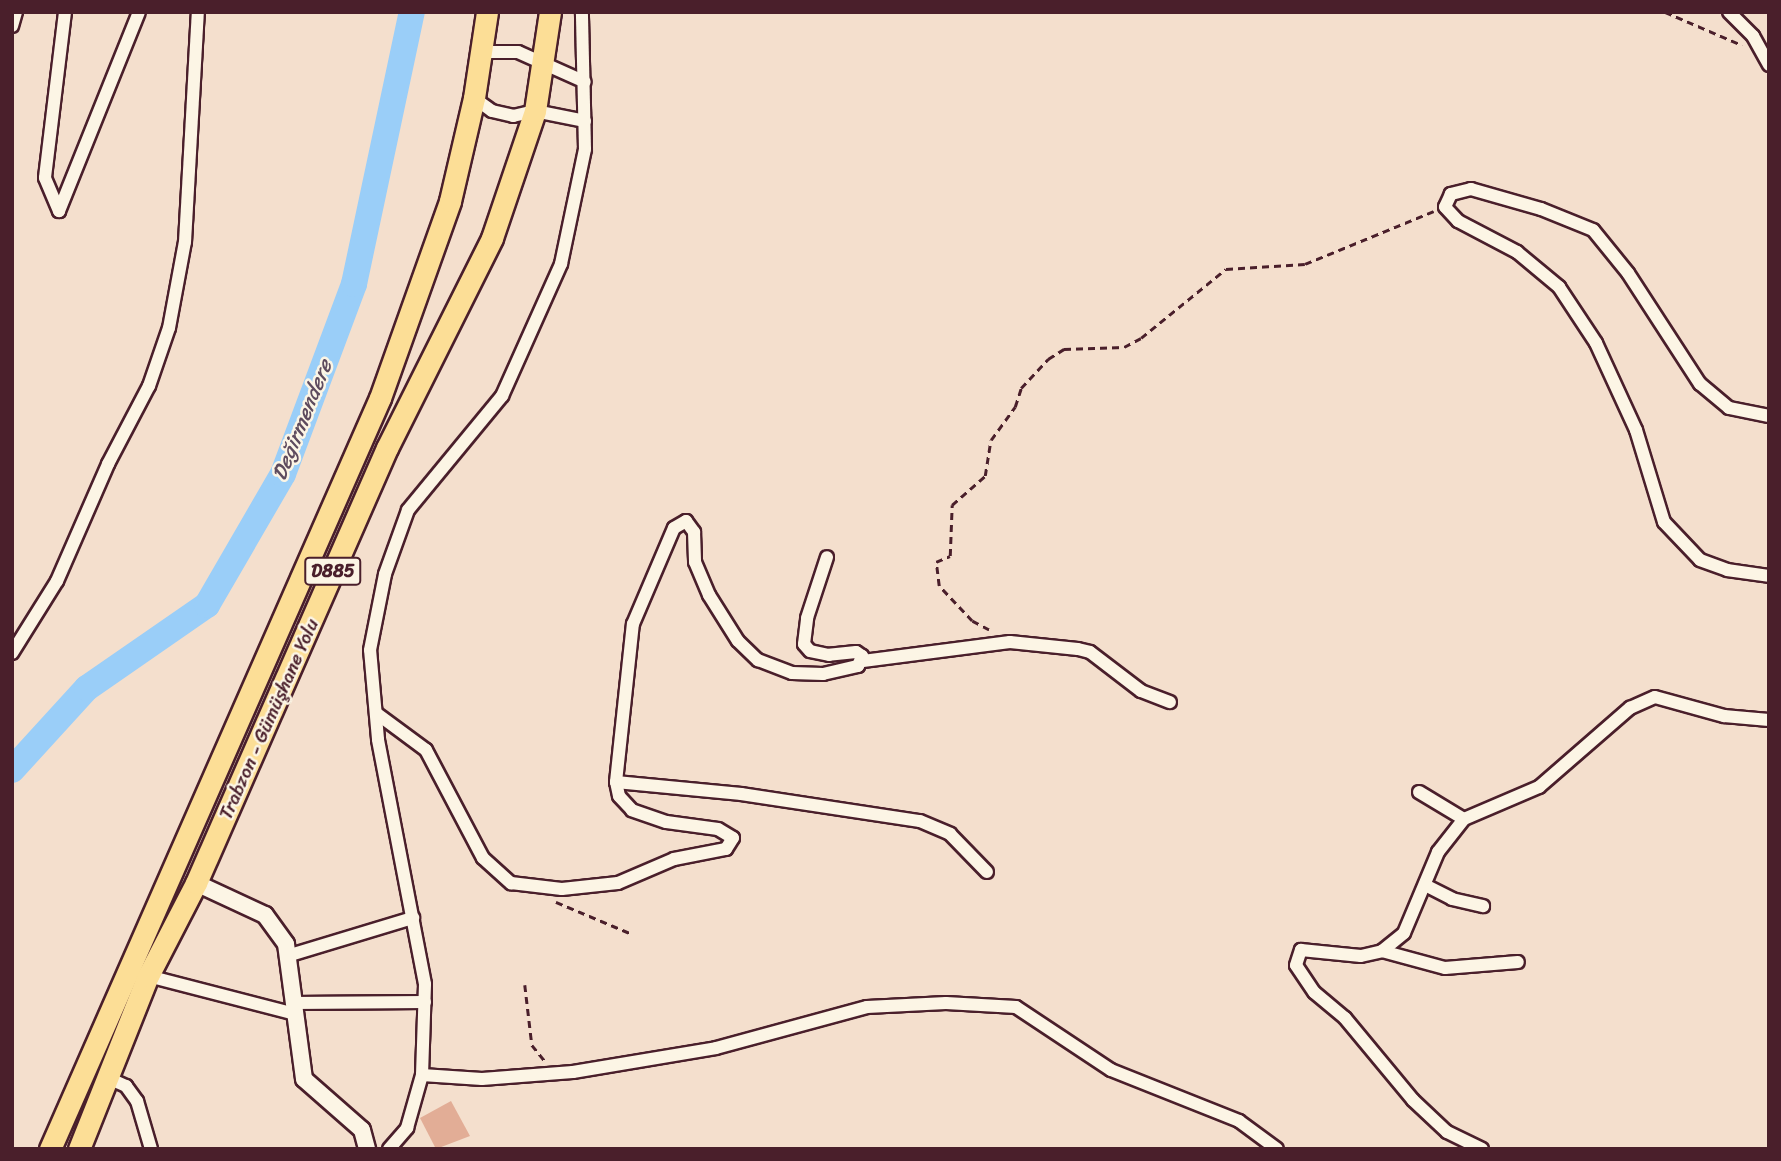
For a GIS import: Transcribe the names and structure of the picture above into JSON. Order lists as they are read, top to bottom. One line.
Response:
{"streets":{"highway":["D885","Trabzon - Gümüşhane Yolu"]},"water":["Değirmendere"]}
